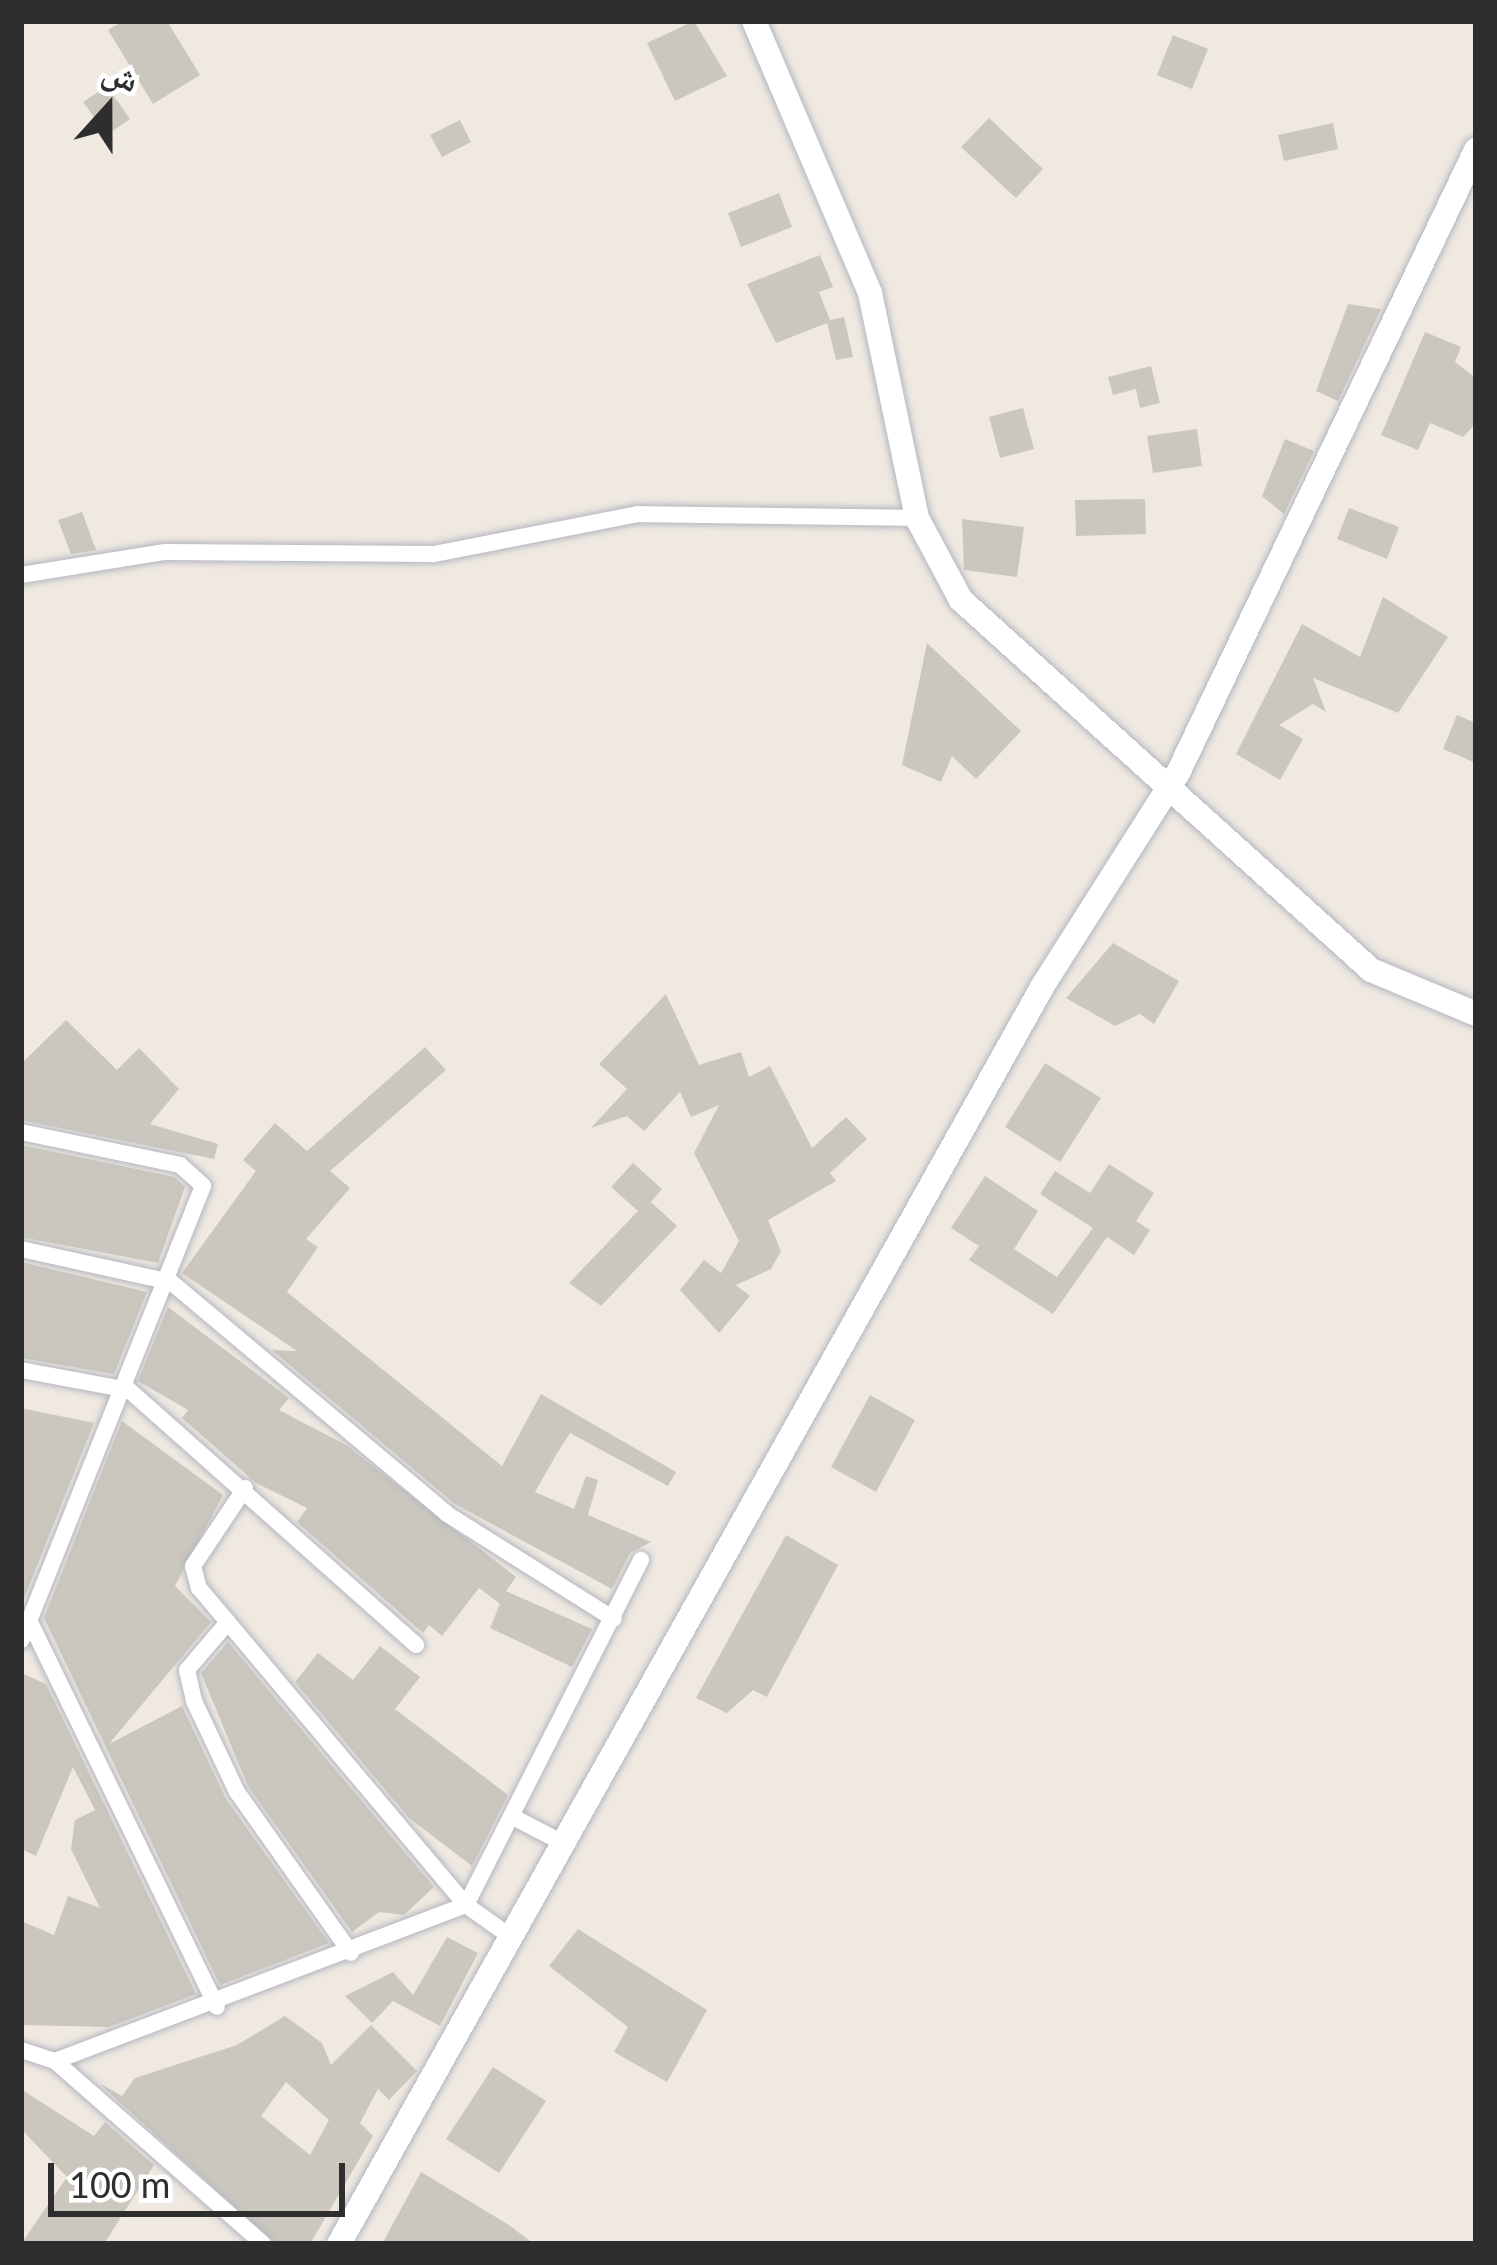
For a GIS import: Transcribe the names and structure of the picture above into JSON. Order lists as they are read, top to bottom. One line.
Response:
{"scale_bar":"100 m","north":"top"}
